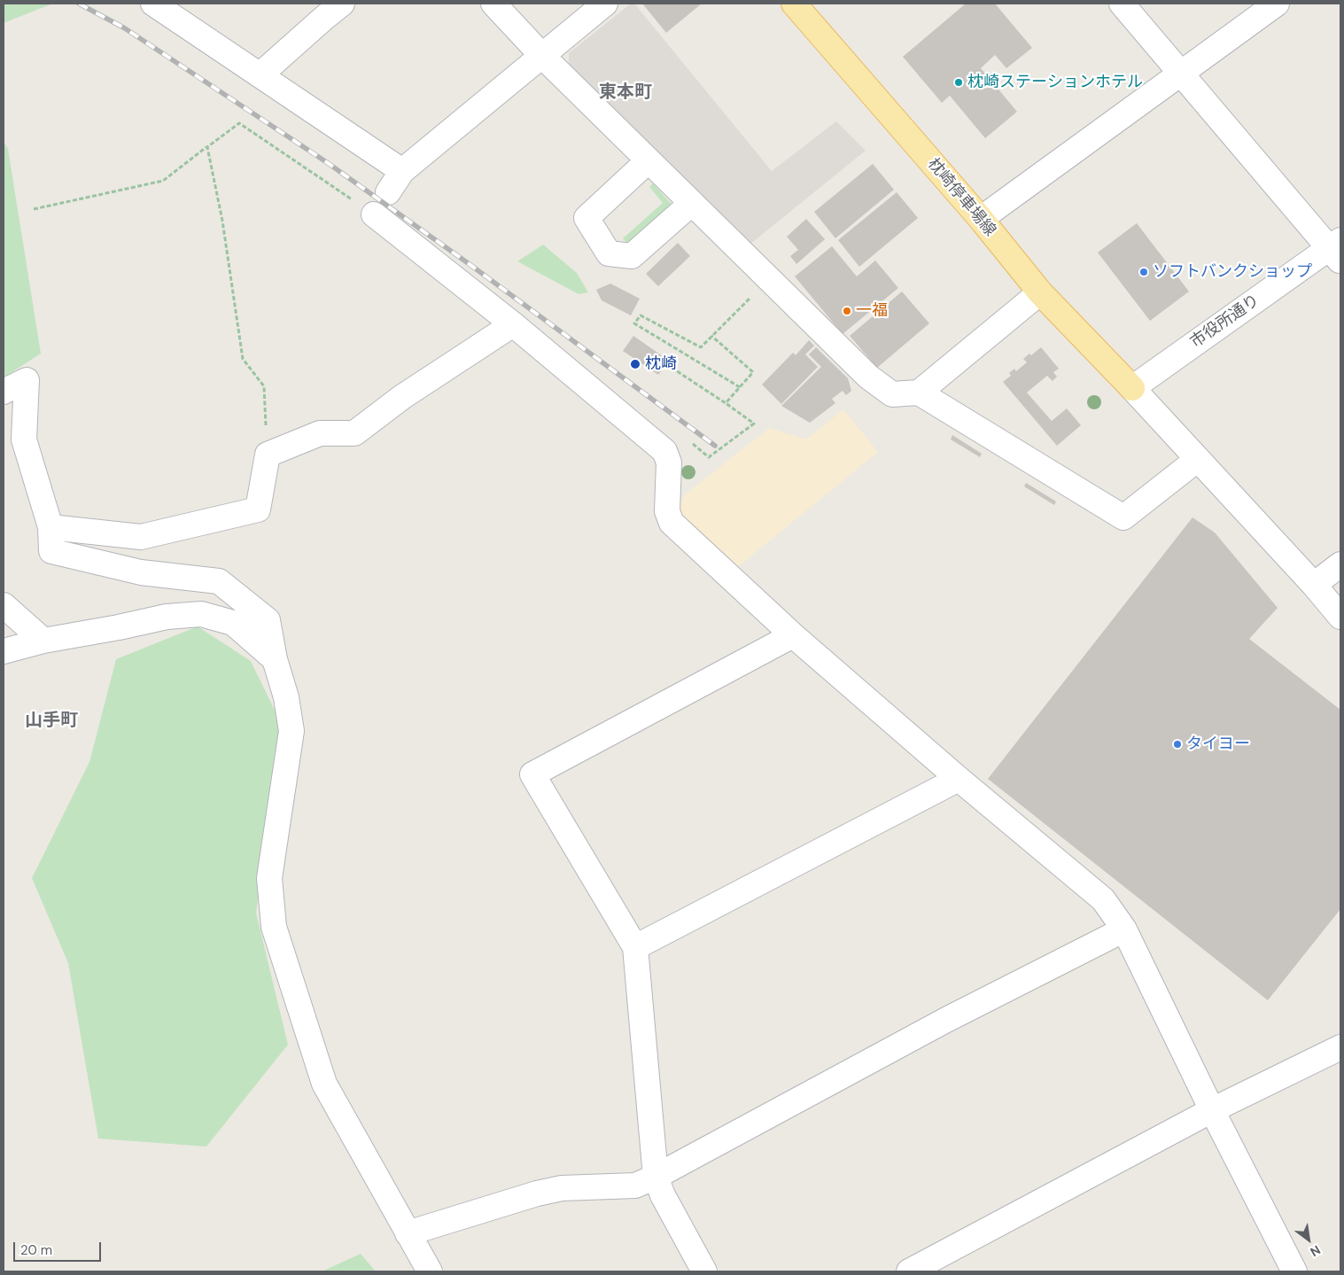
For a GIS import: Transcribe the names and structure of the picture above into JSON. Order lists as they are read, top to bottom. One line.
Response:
{"streets":{"main road":["枕崎停車場線"],"street":["市役所通り"]},"crossings":[["枕崎停車場線","市役所通り"]],"districts":["東本町","山手町"],"places":["枕崎ステーションホテル","ソフトバンクショップ","一福","枕崎","タイヨー"],"scale_bar":"20 m","north":"bottom right"}
